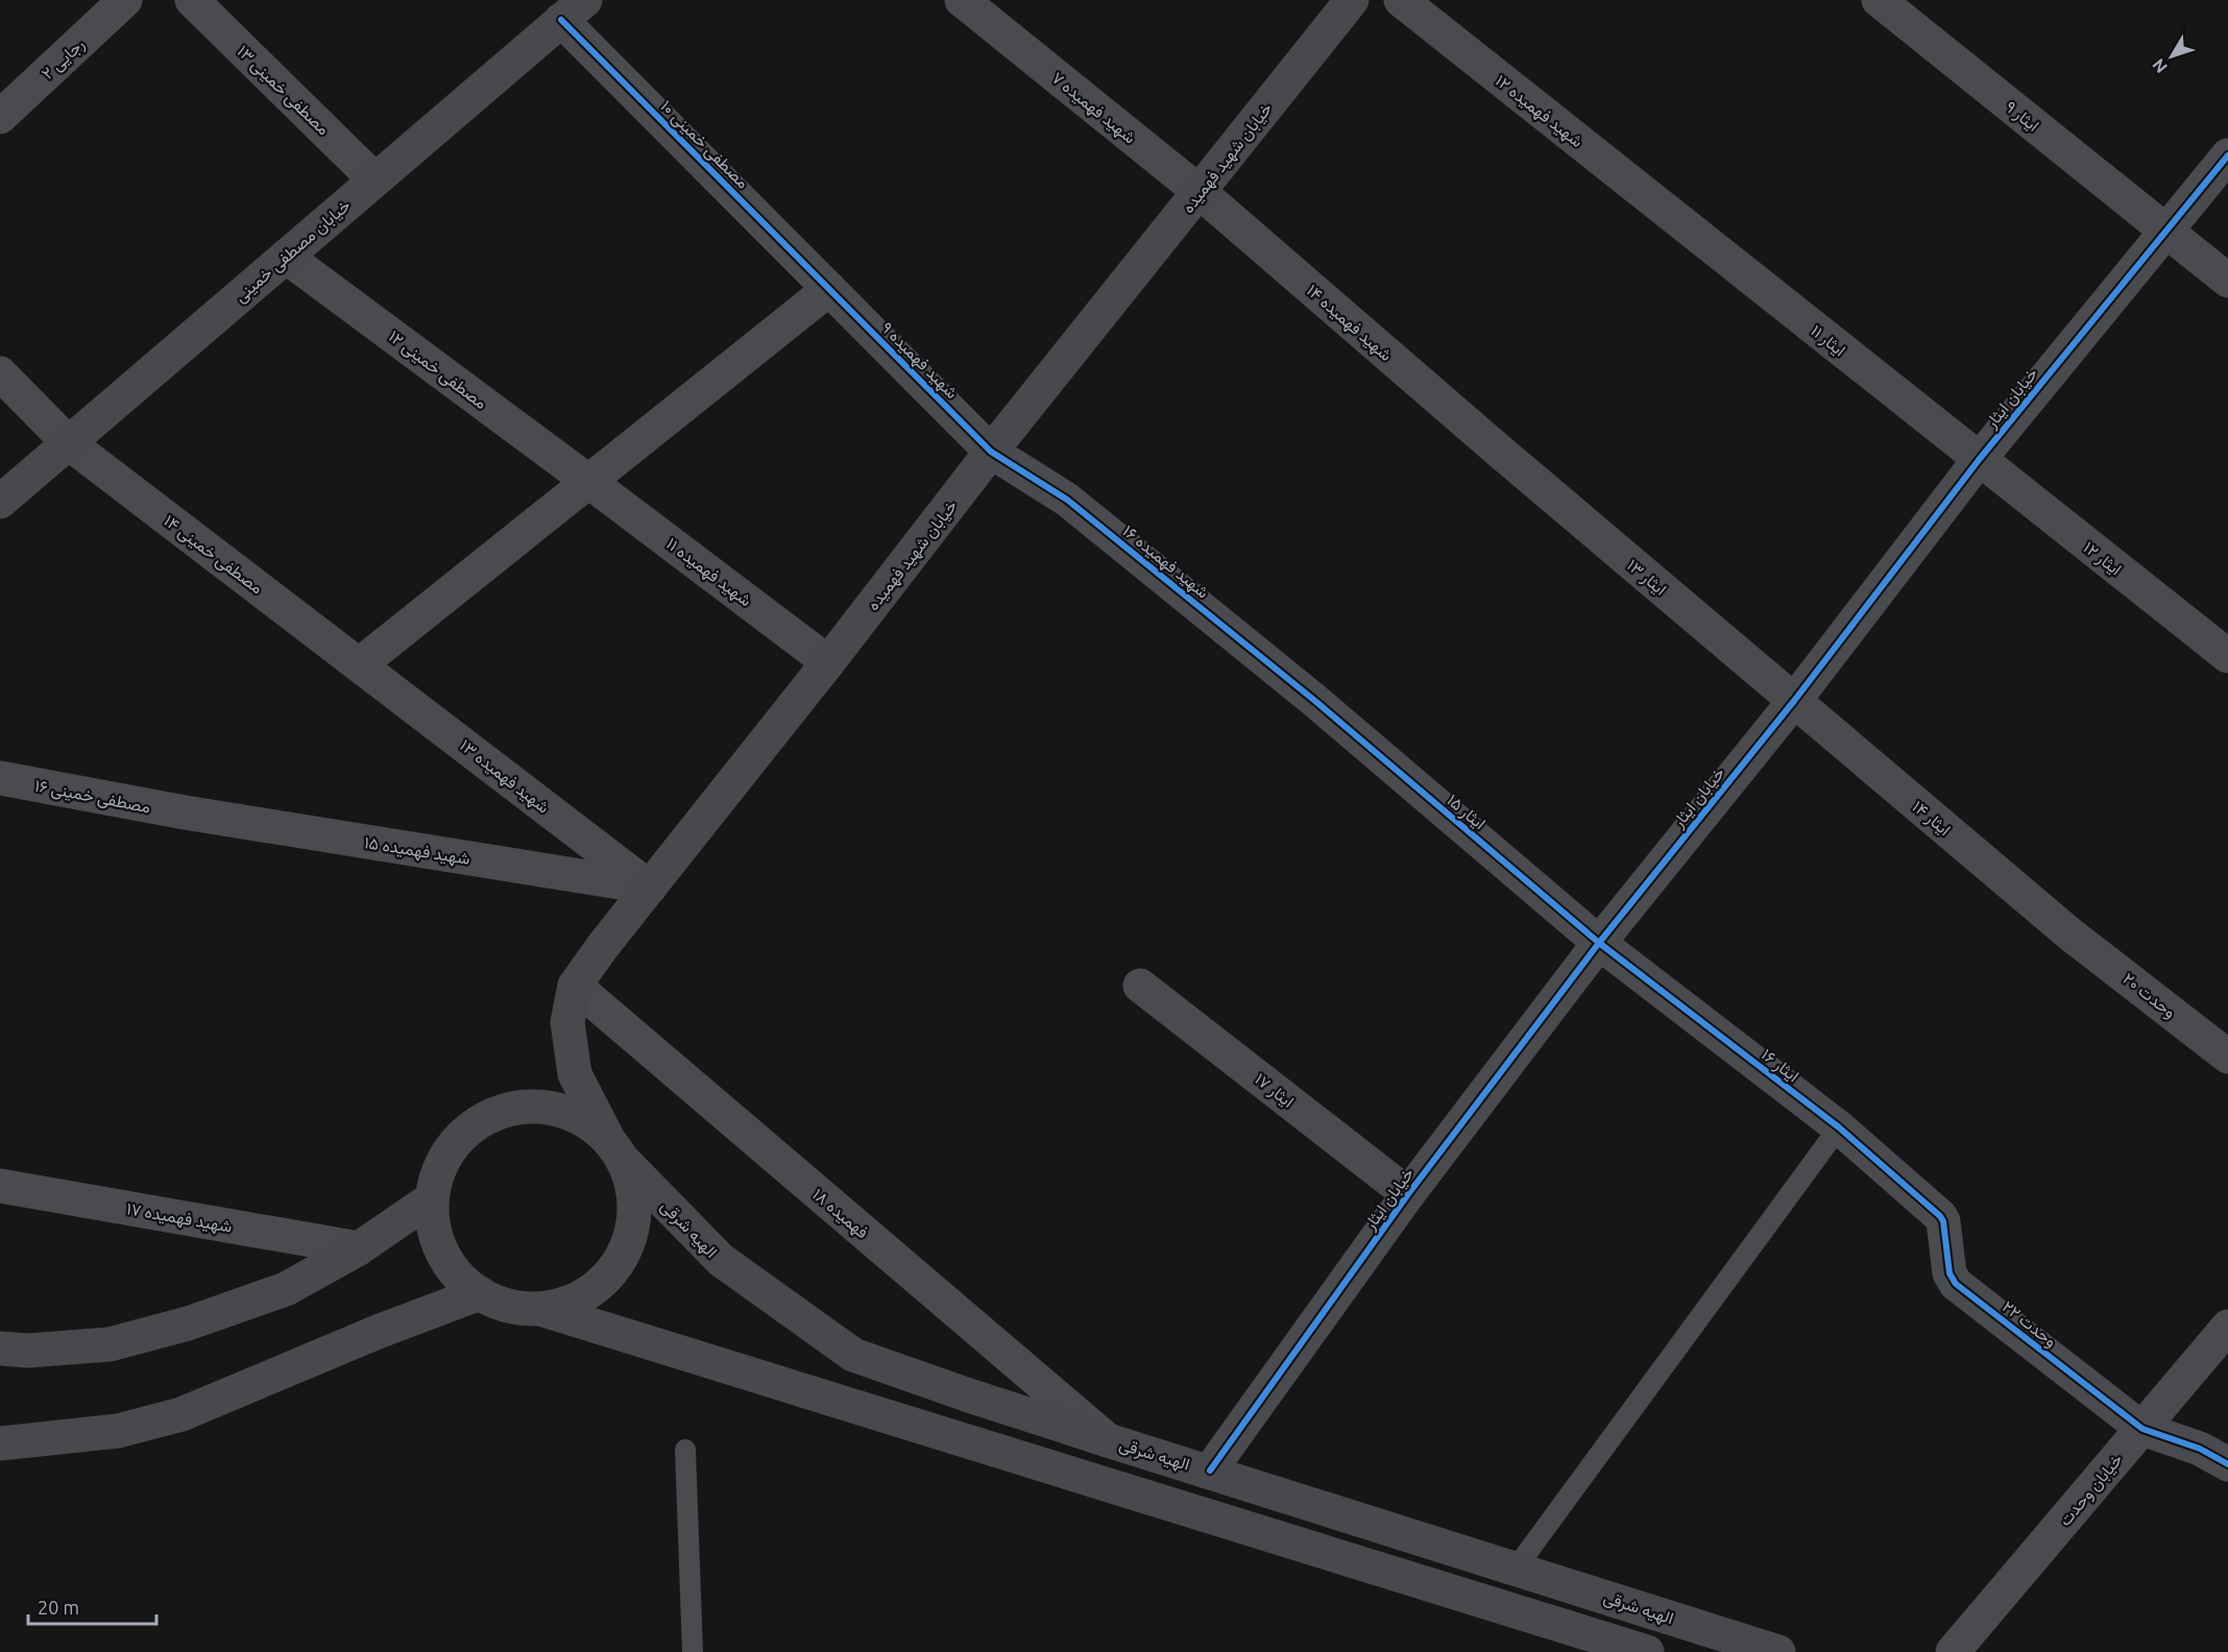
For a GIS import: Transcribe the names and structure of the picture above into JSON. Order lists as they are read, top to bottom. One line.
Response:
{"streets":{"street":["رجایی ۲","مصطفی خمینی ۱۳","شهید فهمیده ۷","شهید فهمیده ۱۲","ایثار ۹","مصطفی خمینی ۱۰","خیابان شهید فهمیده","خیابان مصطفی خمینی","شهید فهمیده ۱۴","ایثار ۱۱","شهید فهمیده ۹","مصطفی خمینی ۱۲","خیابان ایثار","مصطفی خمینی ۱۴","ایثار ۱۲","شهید فهمیده ۱۶","شهید فهمیده ۱۱","ایثار ۱۳","شهید فهمیده ۱۳","مصطفی خمینی ۱۶","ایثار ۱۵","ایثار ۱۴","شهید فهمیده ۱۵","وحدت ۲۰","ایثار ۱۶","ایثار ۱۷","فهمیده ۱۸","شهید فهمیده ۱۷","الهیه شرقی","وحدت ۲۲","خیابان وحدت"]},"crossings":[["مصطفی خمینی ۱۳","خیابان مصطفی خمینی"],["شهید فهمیده ۷","خیابان شهید فهمیده"],["شهید فهمیده ۷","شهید فهمیده ۱۴"],["شهید فهمیده ۱۲","ایثار ۱۱"],["ایثار ۹","خیابان ایثار"],["مصطفی خمینی ۱۰","خیابان مصطفی خمینی"],["مصطفی خمینی ۱۰","شهید فهمیده ۹"],["خیابان شهید فهمیده","شهید فهمیده ۱۴"],["خیابان شهید فهمیده","شهید فهمیده ۹"],["خیابان شهید فهمیده","شهید فهمیده ۱۶"],["خیابان شهید فهمیده","شهید فهمیده ۱۱"],["خیابان شهید فهمیده","شهید فهمیده ۱۳"],["خیابان شهید فهمیده","شهید فهمیده ۱۵"],["خیابان شهید فهمیده","فهمیده ۱۸"],["خیابان شهید فهمیده","الهیه شرقی"],["خیابان مصطفی خمینی","مصطفی خمینی ۱۲"],["خیابان مصطفی خمینی","مصطفی خمینی ۱۴"],["شهید فهمیده ۱۴","ایثار ۱۳"],["ایثار ۱۱","خیابان ایثار"],["ایثار ۱۱","ایثار ۱۲"],["شهید فهمیده ۹","شهید فهمیده ۱۶"],["مصطفی خمینی ۱۲","شهید فهمیده ۱۱"],["خیابان ایثار","ایثار ۱۲"],["خیابان ایثار","ایثار ۱۳"],["خیابان ایثار","ایثار ۱۵"],["خیابان ایثار","ایثار ۱۴"],["خیابان ایثار","ایثار ۱۶"],["خیابان ایثار","ایثار ۱۷"],["خیابان ایثار","الهیه شرقی"],["مصطفی خمینی ۱۴","شهید فهمیده ۱۳"],["شهید فهمیده ۱۶","ایثار ۱۵"],["ایثار ۱۳","ایثار ۱۴"],["شهید فهمیده ۱۳","شهید فهمیده ۱۵"],["مصطفی خمینی ۱۶","شهید فهمیده ۱۵"],["ایثار ۱۵","ایثار ۱۶"],["ایثار ۱۴","وحدت ۲۰"],["ایثار ۱۶","وحدت ۲۲"],["فهمیده ۱۸","الهیه شرقی"],["وحدت ۲۲","خیابان وحدت"]],"scale_bar":"20 m","north":"bottom left"}
